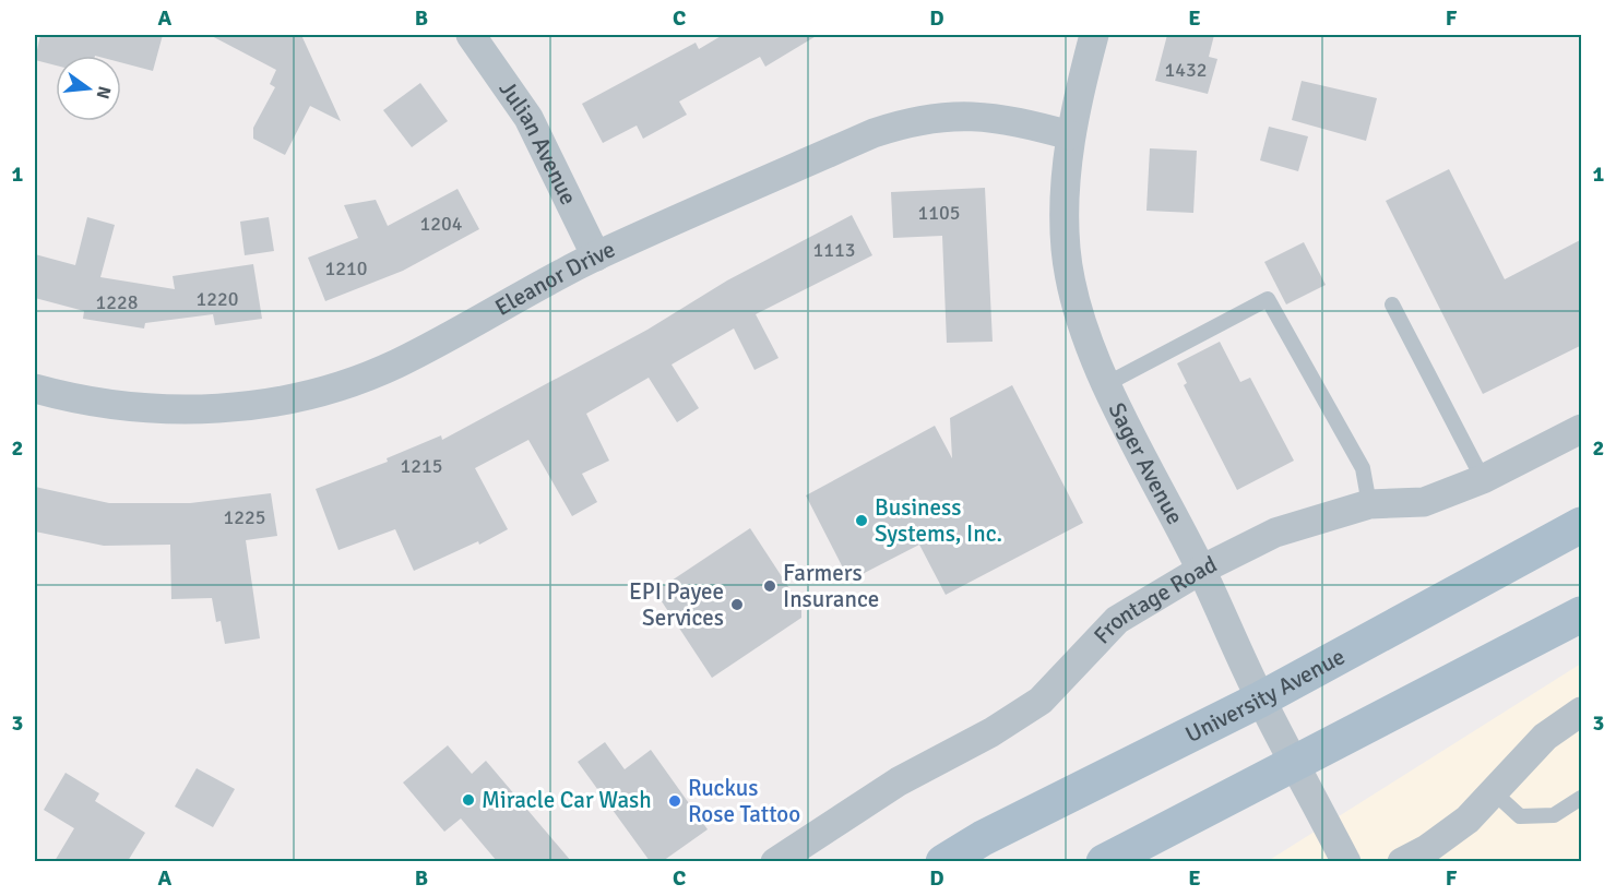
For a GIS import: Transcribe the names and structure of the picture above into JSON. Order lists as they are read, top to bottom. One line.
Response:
{"streets":{"main road":["University Avenue"],"street":["Julian Avenue","Eleanor Drive","Sager Avenue","Frontage Road"]},"crossings":[["Julian Avenue","Eleanor Drive"],["Eleanor Drive","Sager Avenue"],["Sager Avenue","Frontage Road"],["Sager Avenue","University Avenue"]],"places":["Business Systems, Inc.","Farmers Insurance","EPI Payee Services","Miracle Car Wash","Ruckus Rose Tattoo"],"house_numbers":["1432","1105","1204","1113","1210","1220","1228","1215","1225"],"north":"right","grid":{"columns":["A","B","C","D","E","F"],"rows":["1","2","3"]}}
